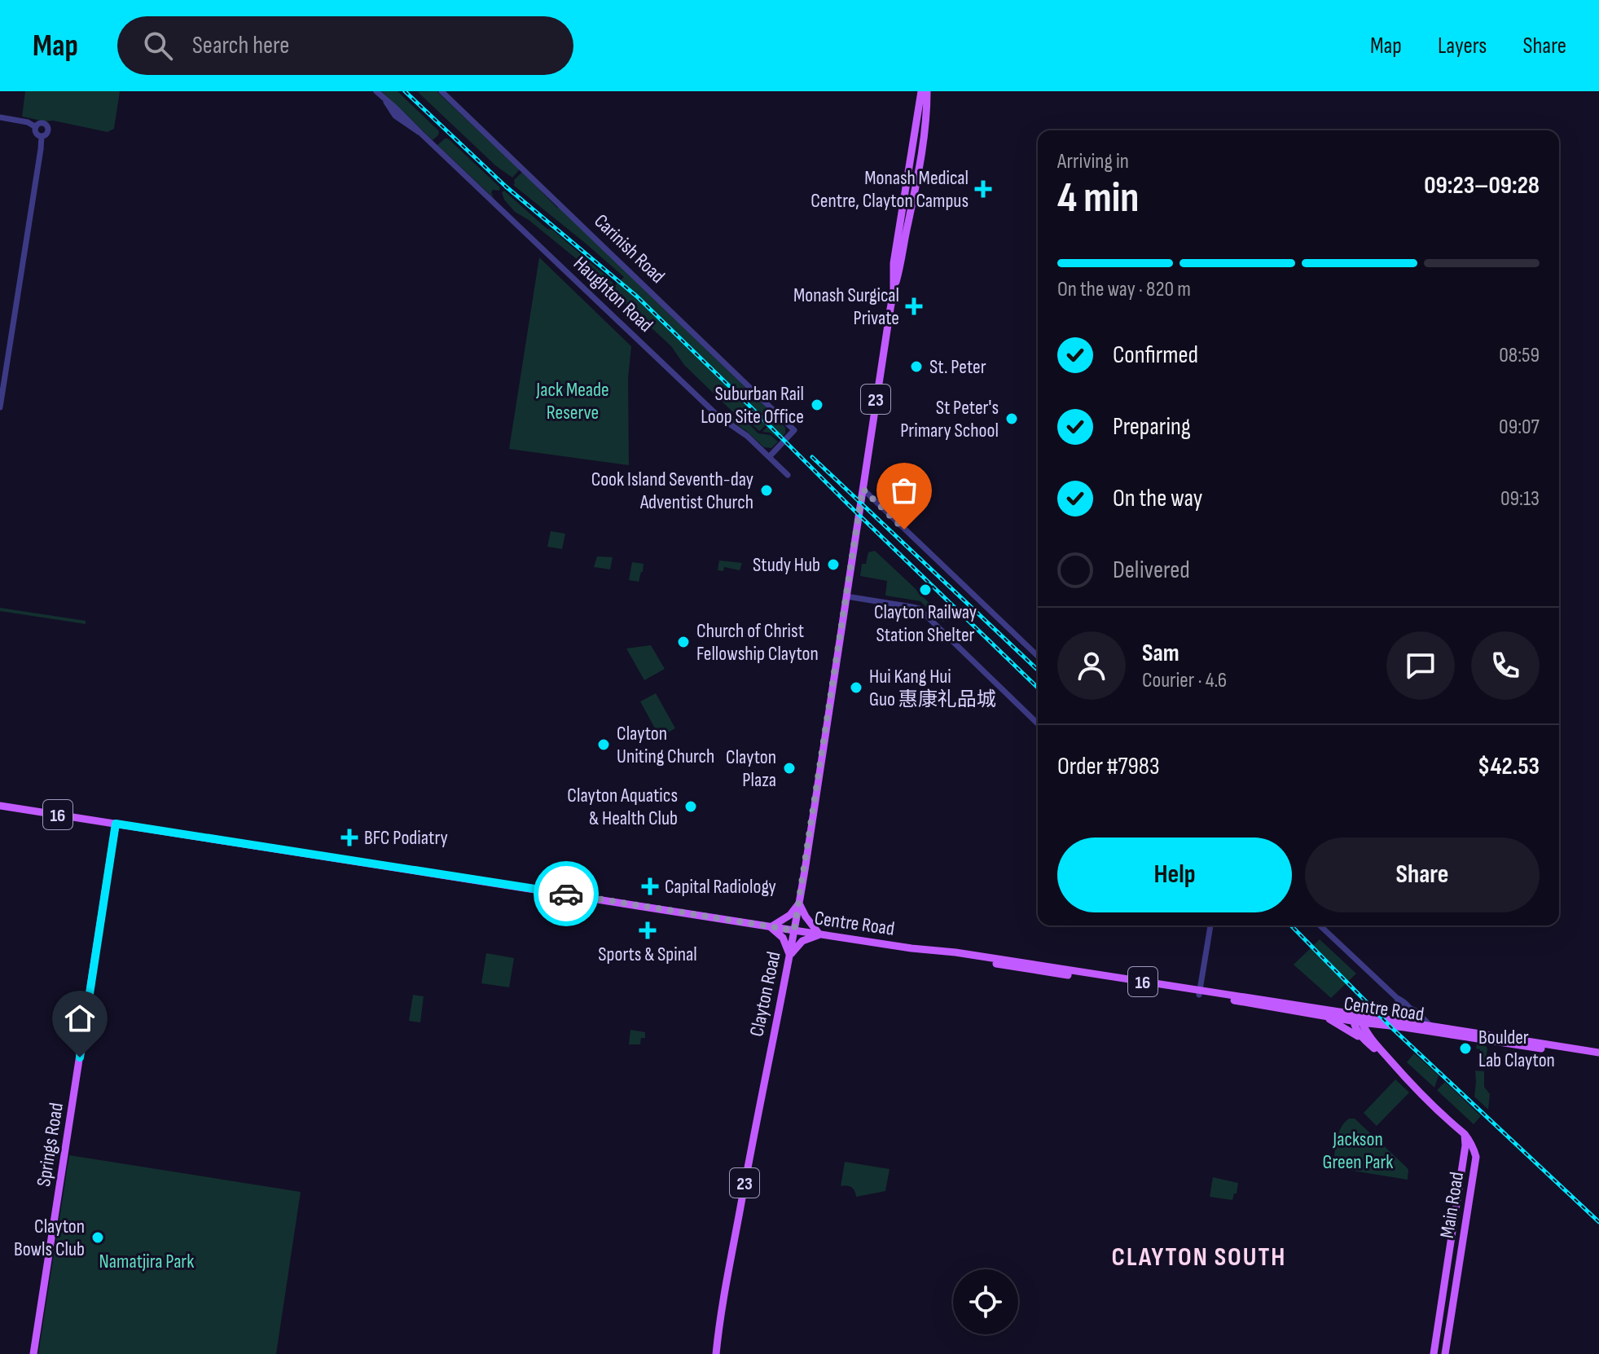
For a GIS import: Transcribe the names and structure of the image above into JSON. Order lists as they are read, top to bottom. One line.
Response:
{"streets":{"main road":["23","16","Centre Road","Clayton Road","Springs Road","Main Road"],"street":["Carinish Road","Haughton Road"]},"crossings":[["Carinish Road","Haughton Road"],["Centre Road","Clayton Road"],["Centre Road","Springs Road"]],"districts":["CLAYTON SOUTH"],"parks":["Jack Meade Reserve","Jackson Green Park","Namatjira Park"],"places":{"health":["Monash Medical Centre, Clayton Campus","Monash Surgical Private","BFC Podiatry","Capital Radiology","Sports & Spinal"],"other":["St. Peter","Suburban Rail Loop Site Office","St Peter's Primary School","Cook Island Seventh-day Adventist Church","Study Hub","Clayton Railway Station Shelter","Church of Christ Fellowship Clayton","Hui Kang Hui Guo 惠康礼品城","Clayton Uniting Church","Clayton Plaza","Clayton Aquatics & Health Club","Boulder Lab Clayton","Clayton Bowls Club"]},"page":{"header":"Map","search":"Search here","nav":["Map","Layers","Share"],"heading":["4 min","Arriving in","09:23–09:28"],"panel":["Sam","Courier · 4.6","Order #7983","$42.53"],"bar":"On the way · 820 m","list":[["Confirmed","08:59"],["Preparing","09:07"],["On the way","09:13"],"Delivered"],"buttons":["Help","Share"]}}
